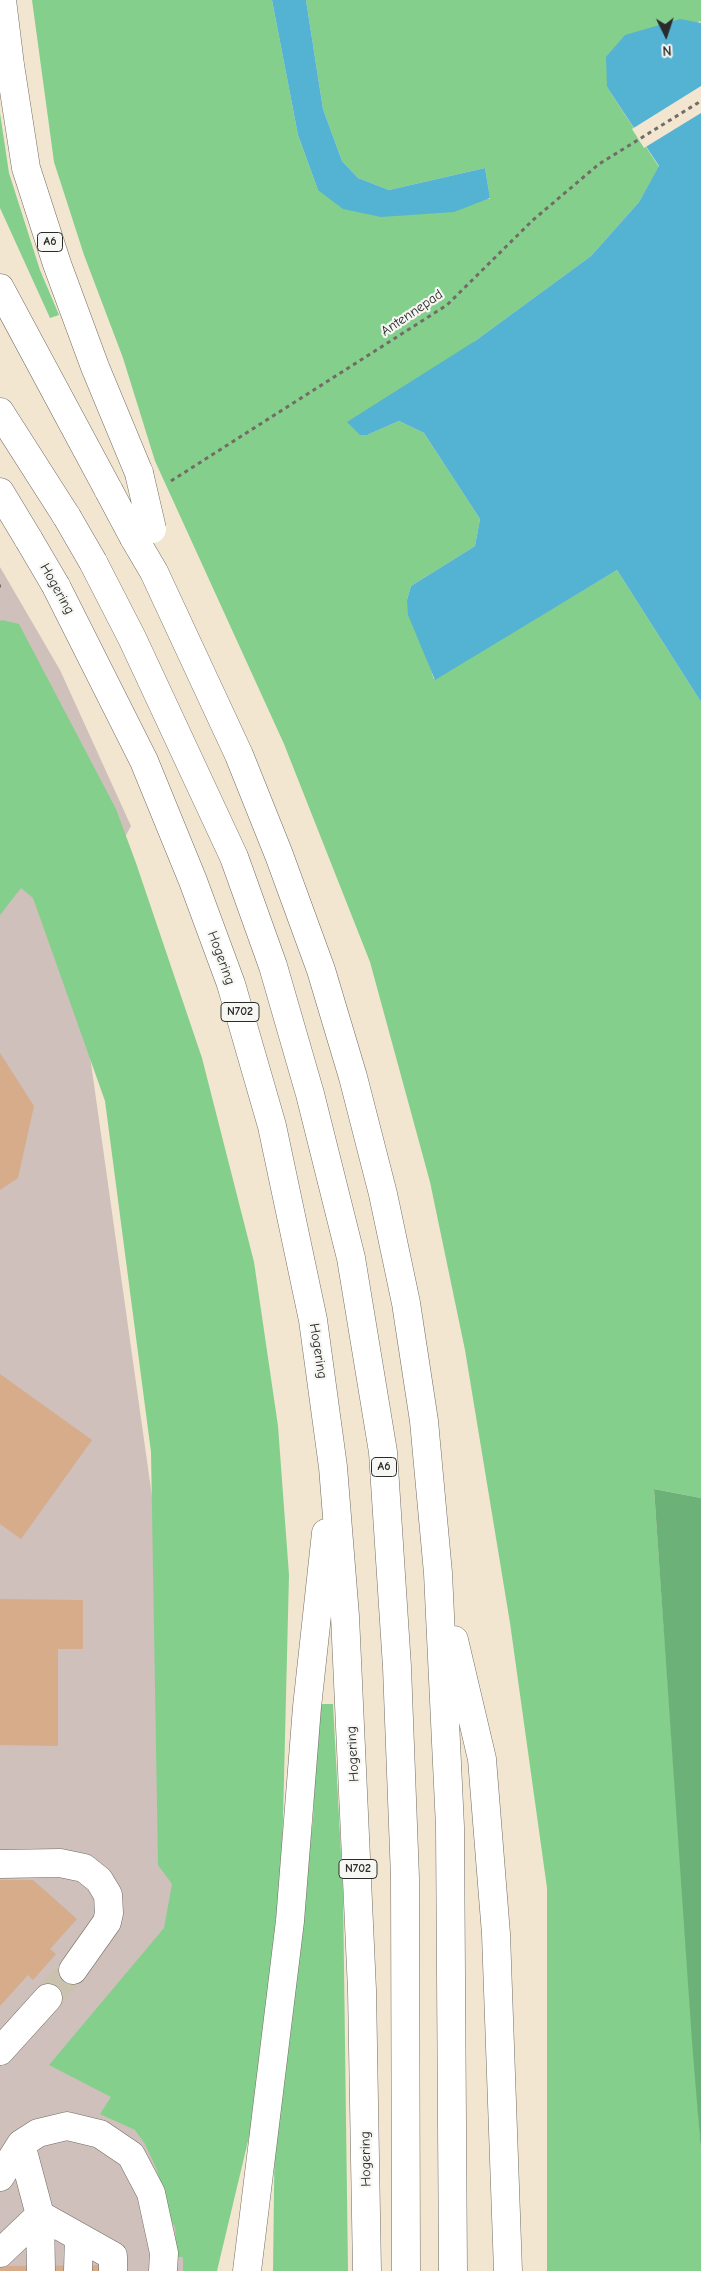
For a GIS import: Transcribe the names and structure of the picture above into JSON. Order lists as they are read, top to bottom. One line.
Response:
{"streets":{"main road":["A6","Hogering","N702"],"path":["Antennepad"]},"crossings":[["Hogering","N702"]],"north":"bottom"}
